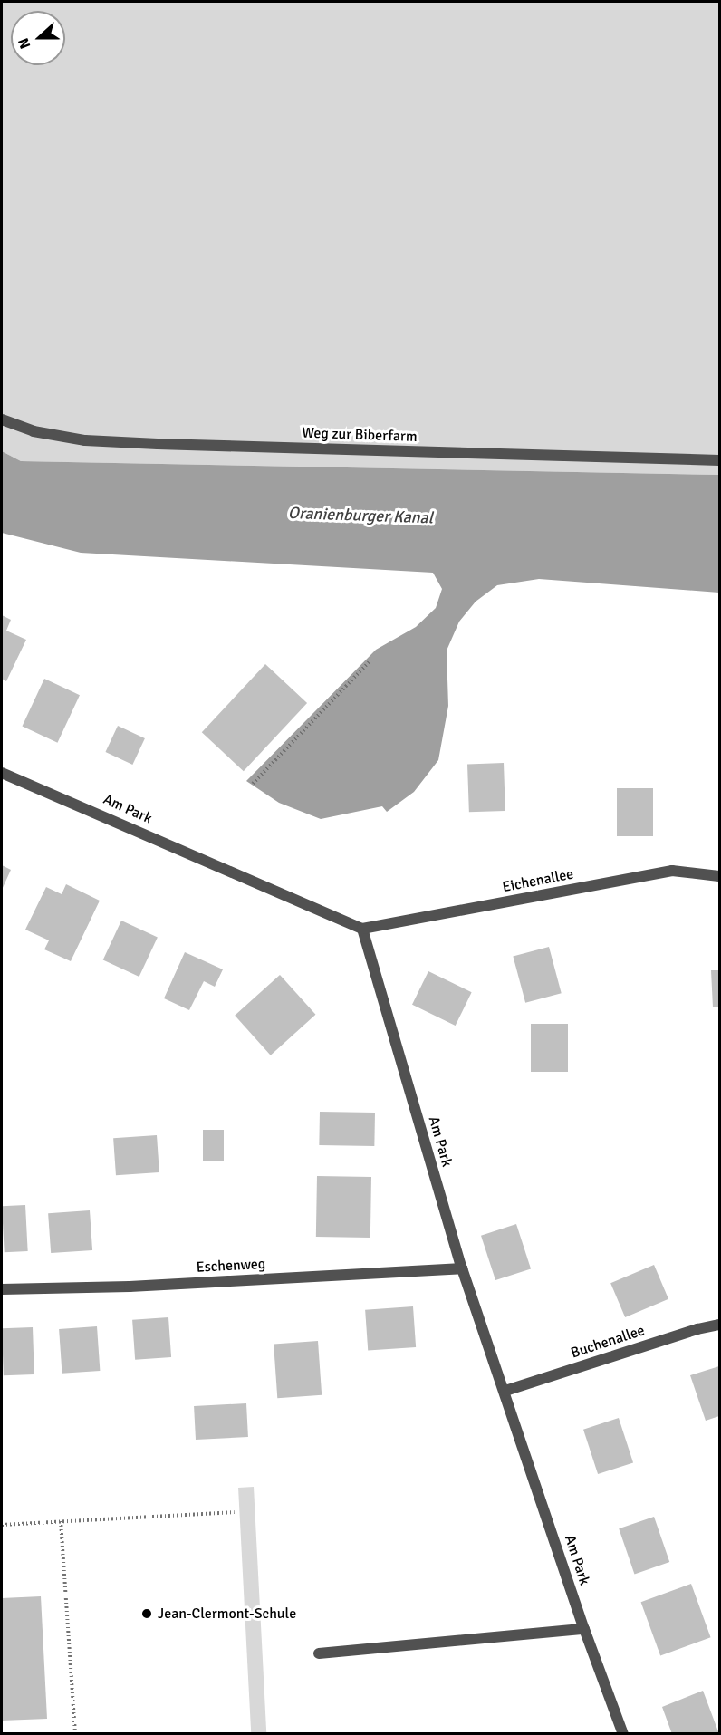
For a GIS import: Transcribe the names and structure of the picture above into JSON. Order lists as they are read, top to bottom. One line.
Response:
{"streets":{"street":["Weg zur Biberfarm","Am Park","Eichenallee","Eschenweg","Buchenallee"]},"crossings":[["Am Park","Eichenallee"],["Am Park","Eschenweg"],["Am Park","Buchenallee"]],"water":["Oranienburger Kanal"],"places":["Jean-Clermont-Schule"],"north":"left"}
